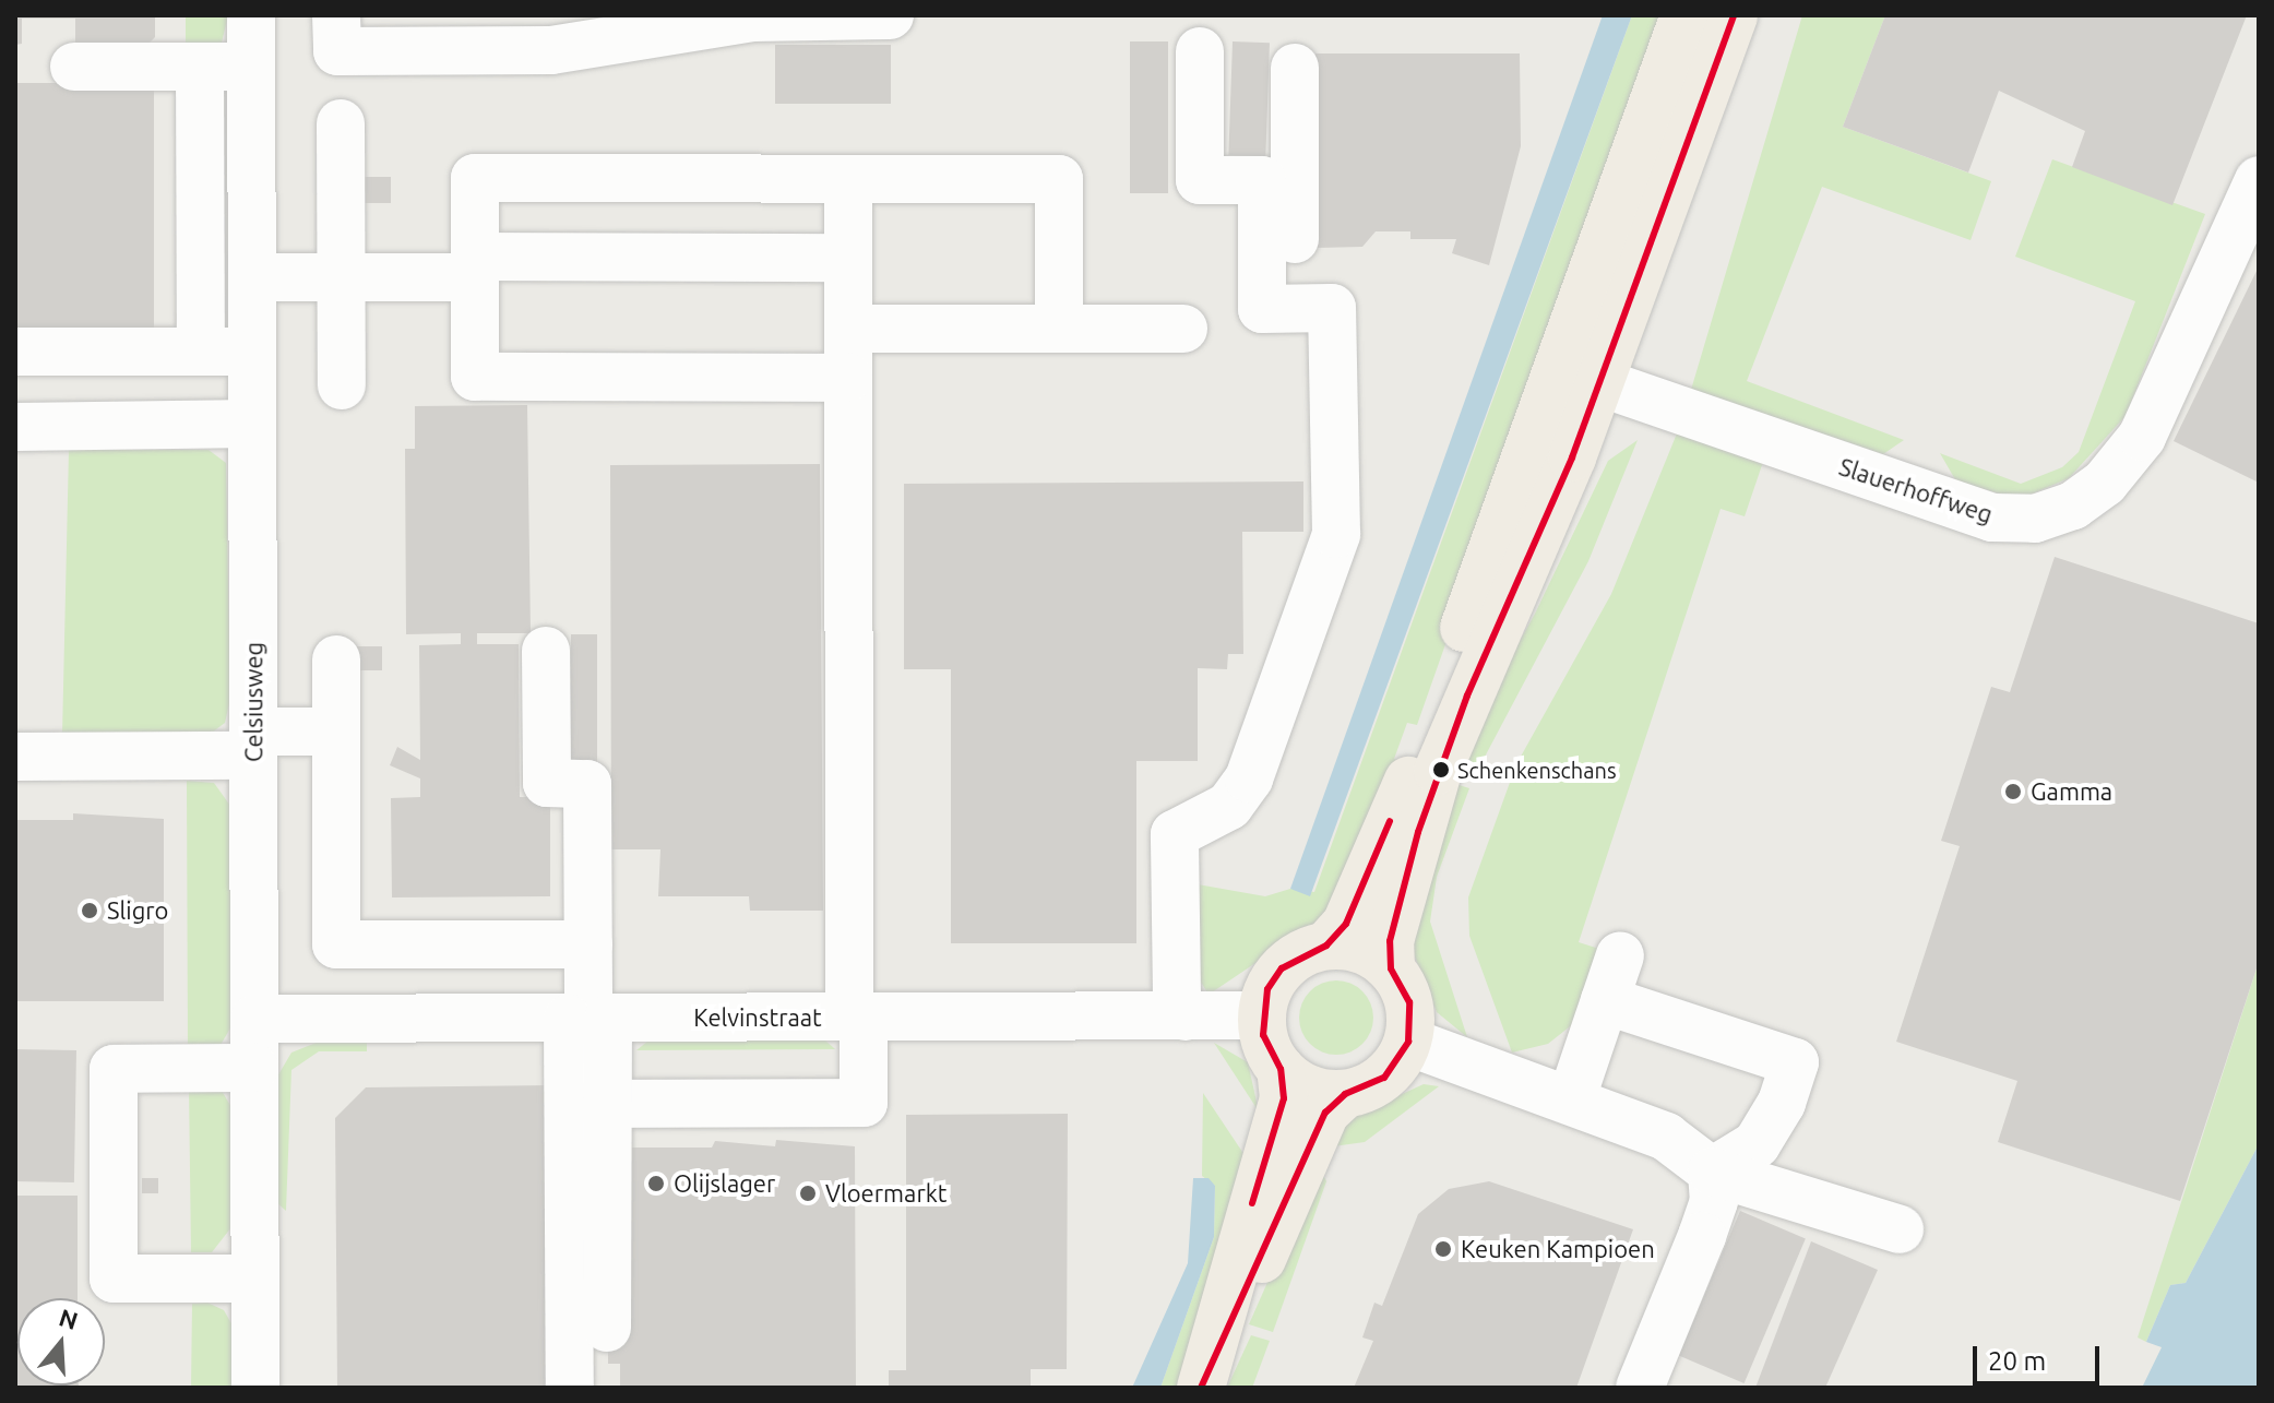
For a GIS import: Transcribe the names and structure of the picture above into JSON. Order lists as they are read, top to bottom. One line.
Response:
{"streets":{"street":["Slauerhoffweg","Celsiusweg","Kelvinstraat"]},"crossings":[["Celsiusweg","Kelvinstraat"]],"places":["Schenkenschans","Gamma","Sligro","Olijslager","Vloermarkt","Keuken Kampioen"],"scale_bar":"20 m","north":"top"}
